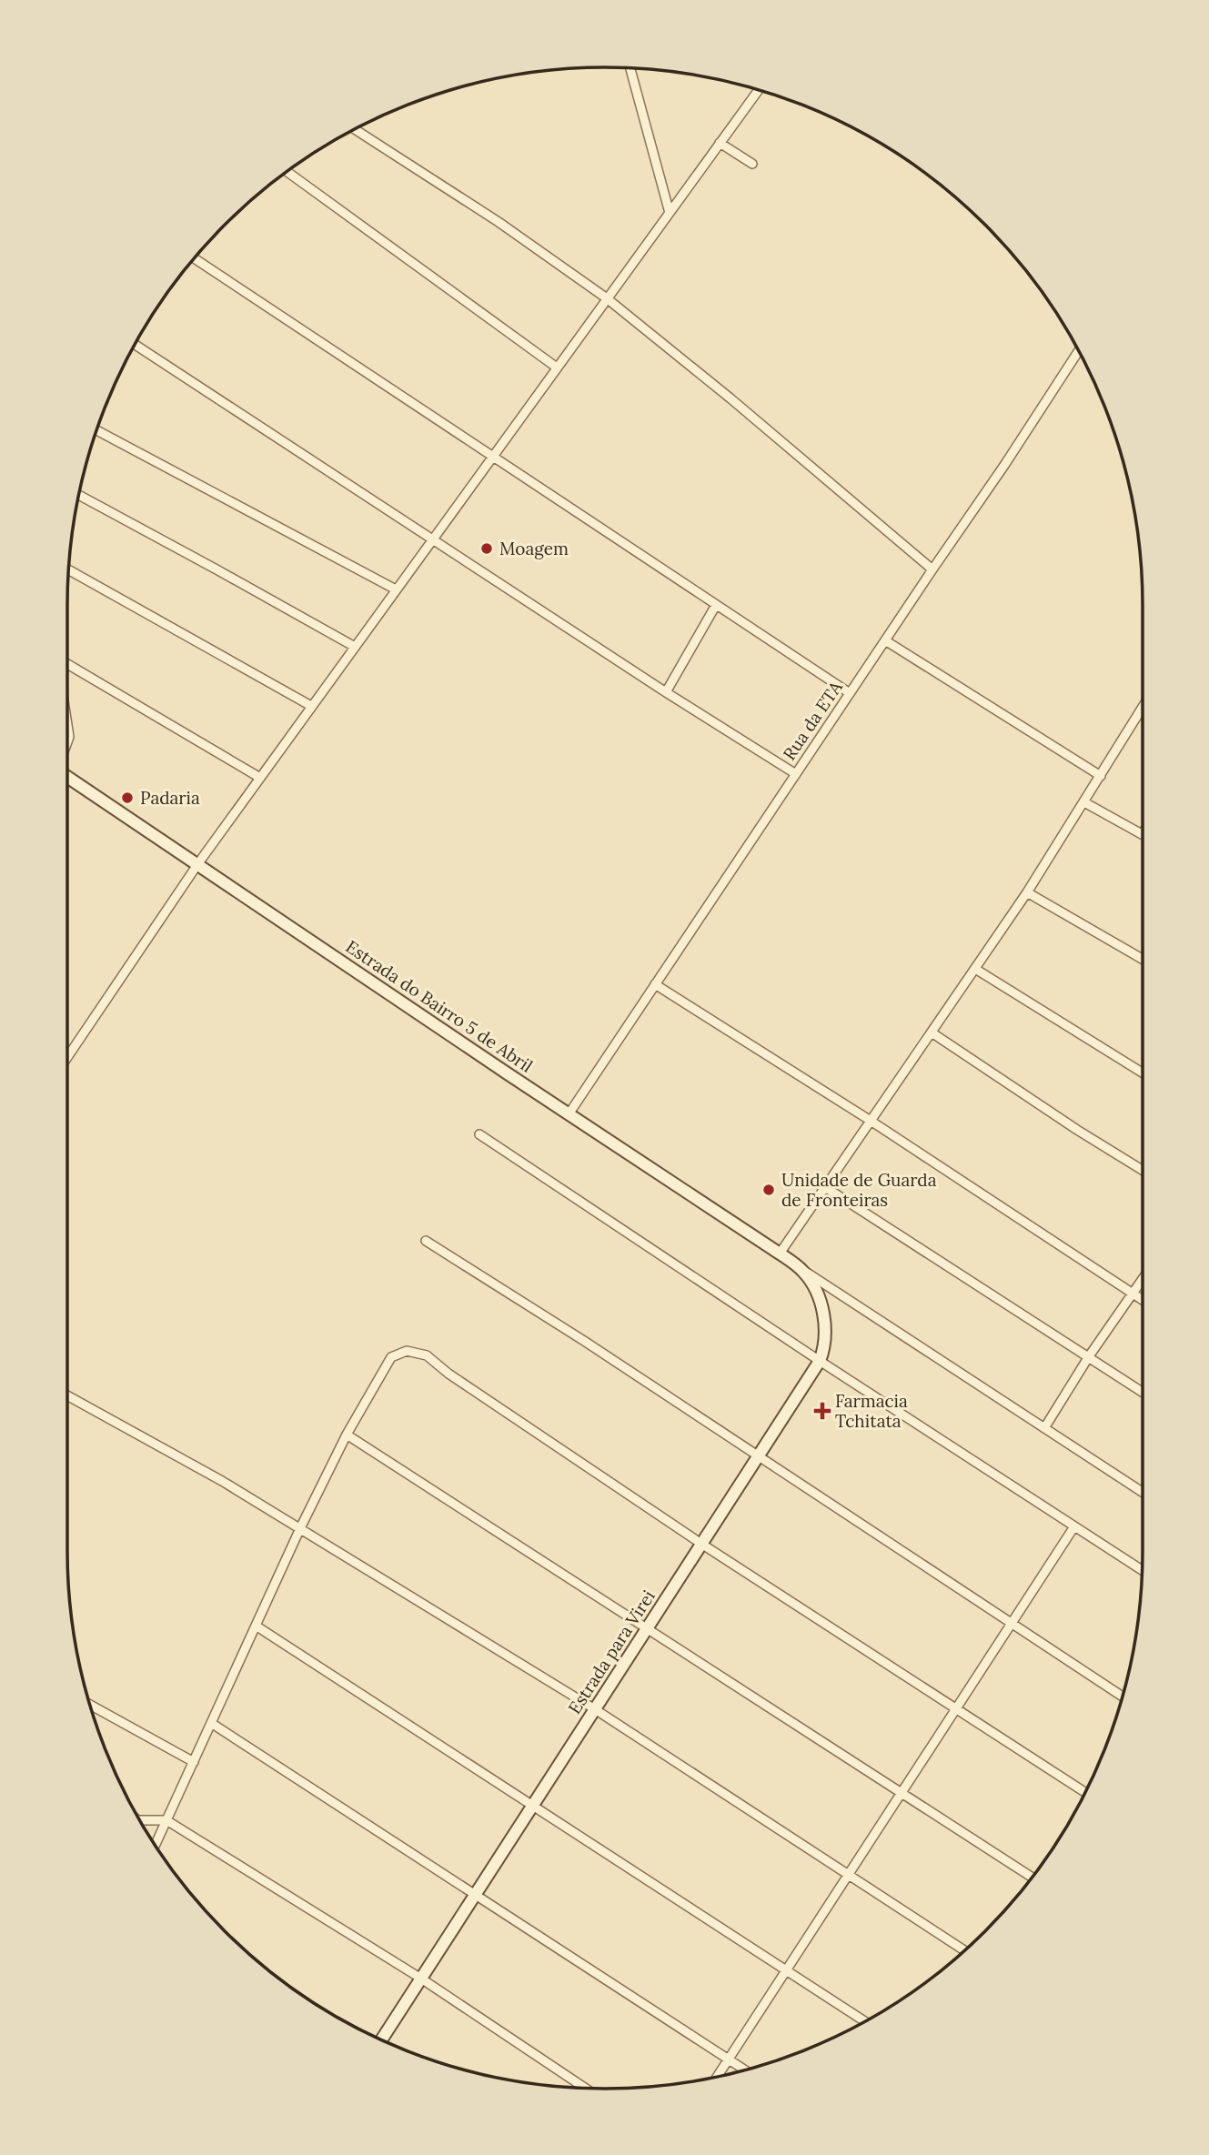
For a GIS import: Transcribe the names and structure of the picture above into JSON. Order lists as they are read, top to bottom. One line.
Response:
{"streets":{"street":["Rua da ETA","Estrada do Bairro 5 de Abril","Estrada para Virei"]},"crossings":[["Rua da ETA","Estrada do Bairro 5 de Abril"],["Estrada do Bairro 5 de Abril","Estrada para Virei"]],"places":{"other":["Moagem","Padaria","Unidade de Guarda de Fronteiras"],"health":["Farmacia Tchitata"]}}
